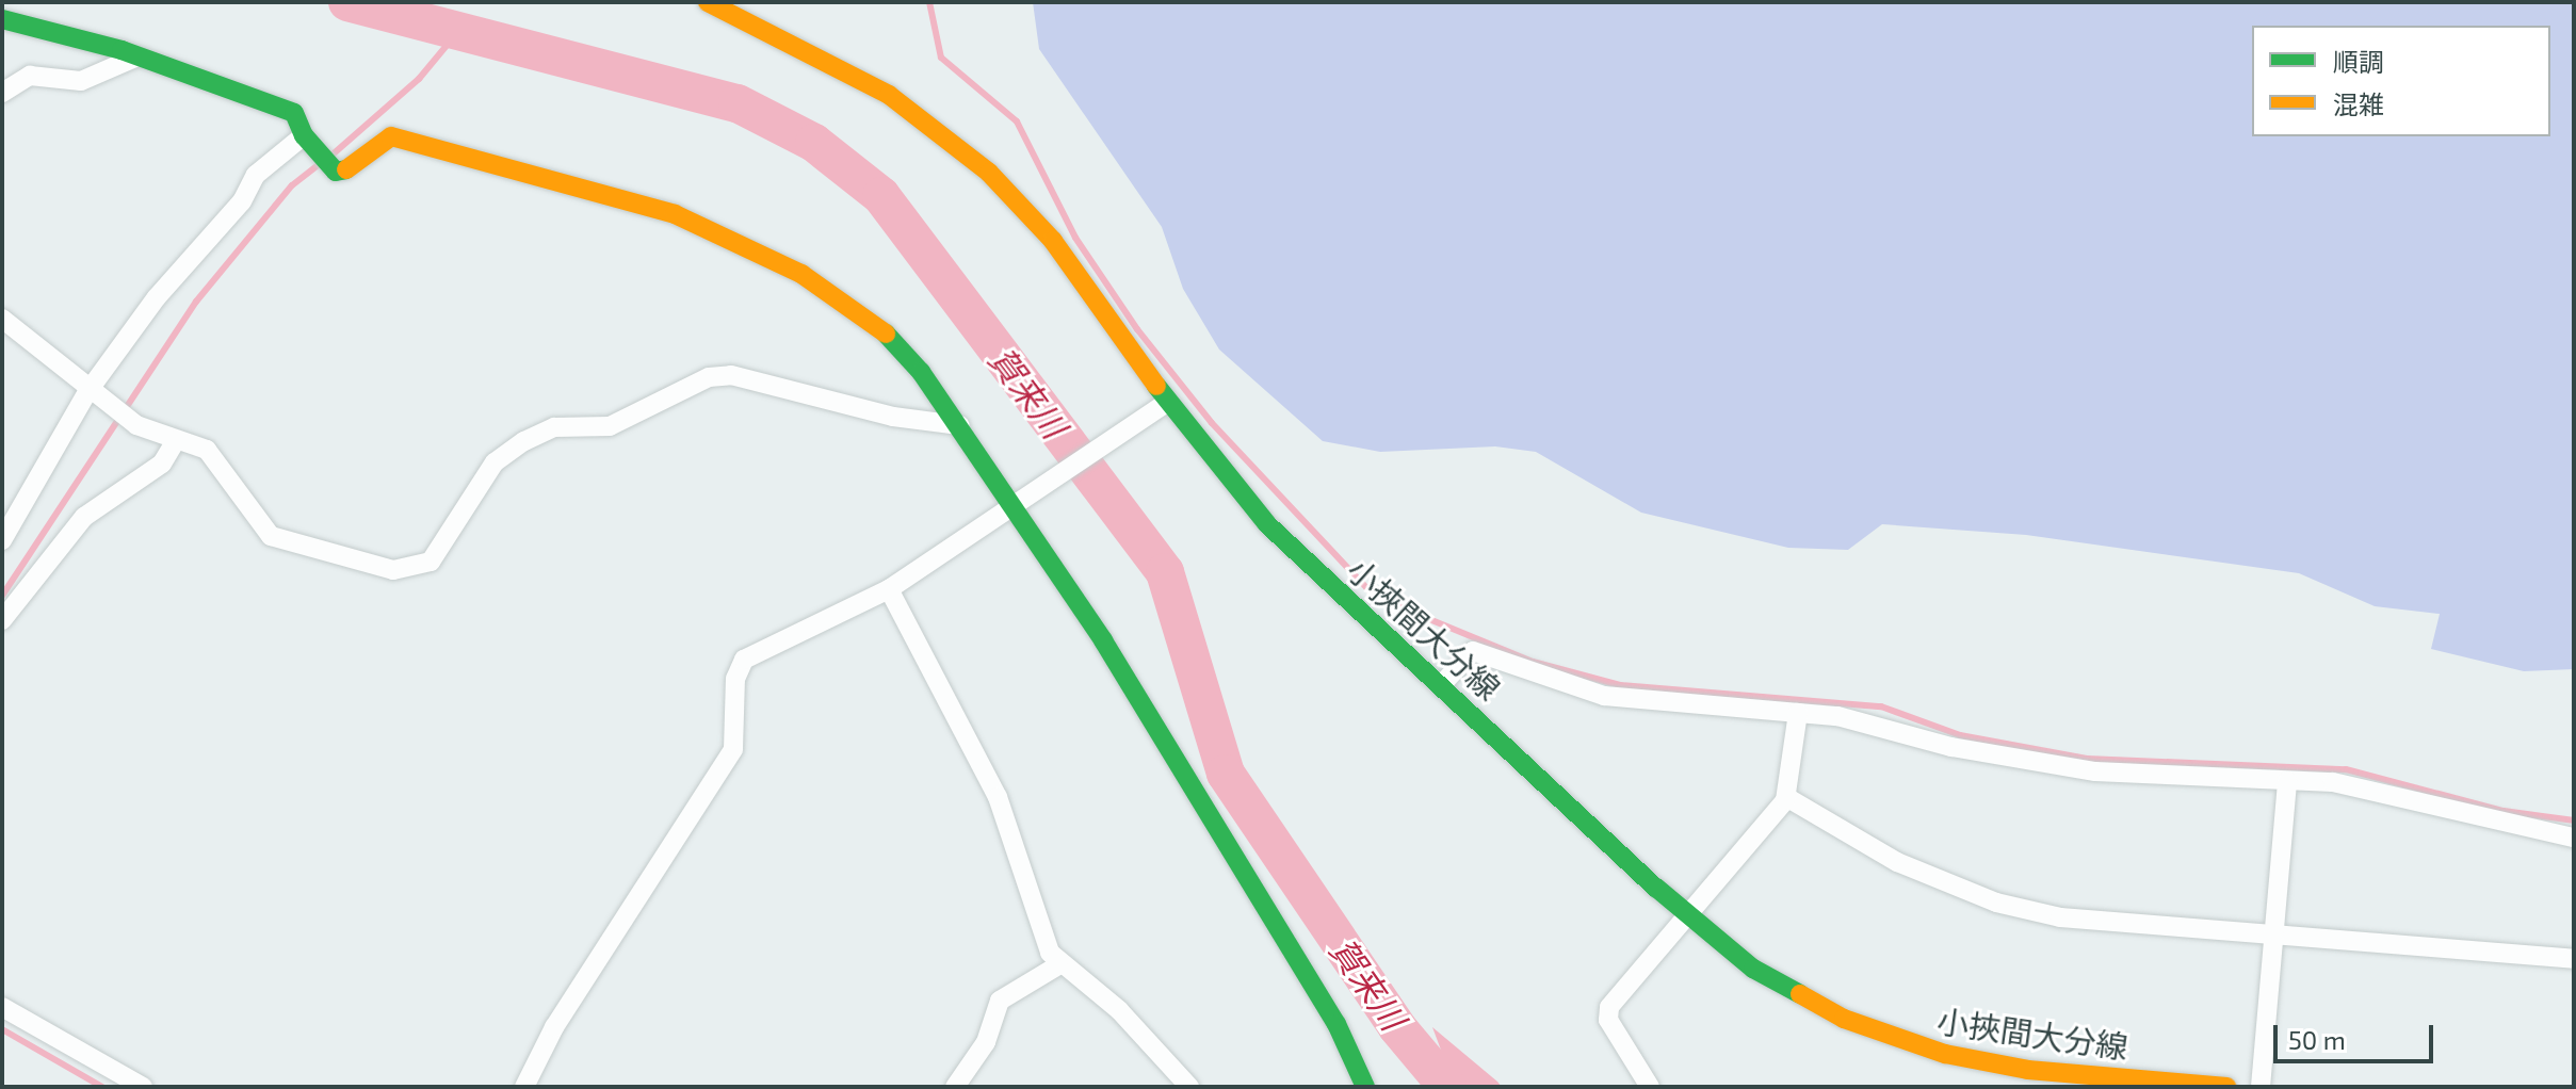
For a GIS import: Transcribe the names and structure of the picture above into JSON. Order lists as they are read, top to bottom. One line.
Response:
{"streets":{"main road":["小挾間大分線"]},"water":["賀来川"],"legend":["順調","混雑"],"scale_bar":"50 m"}
